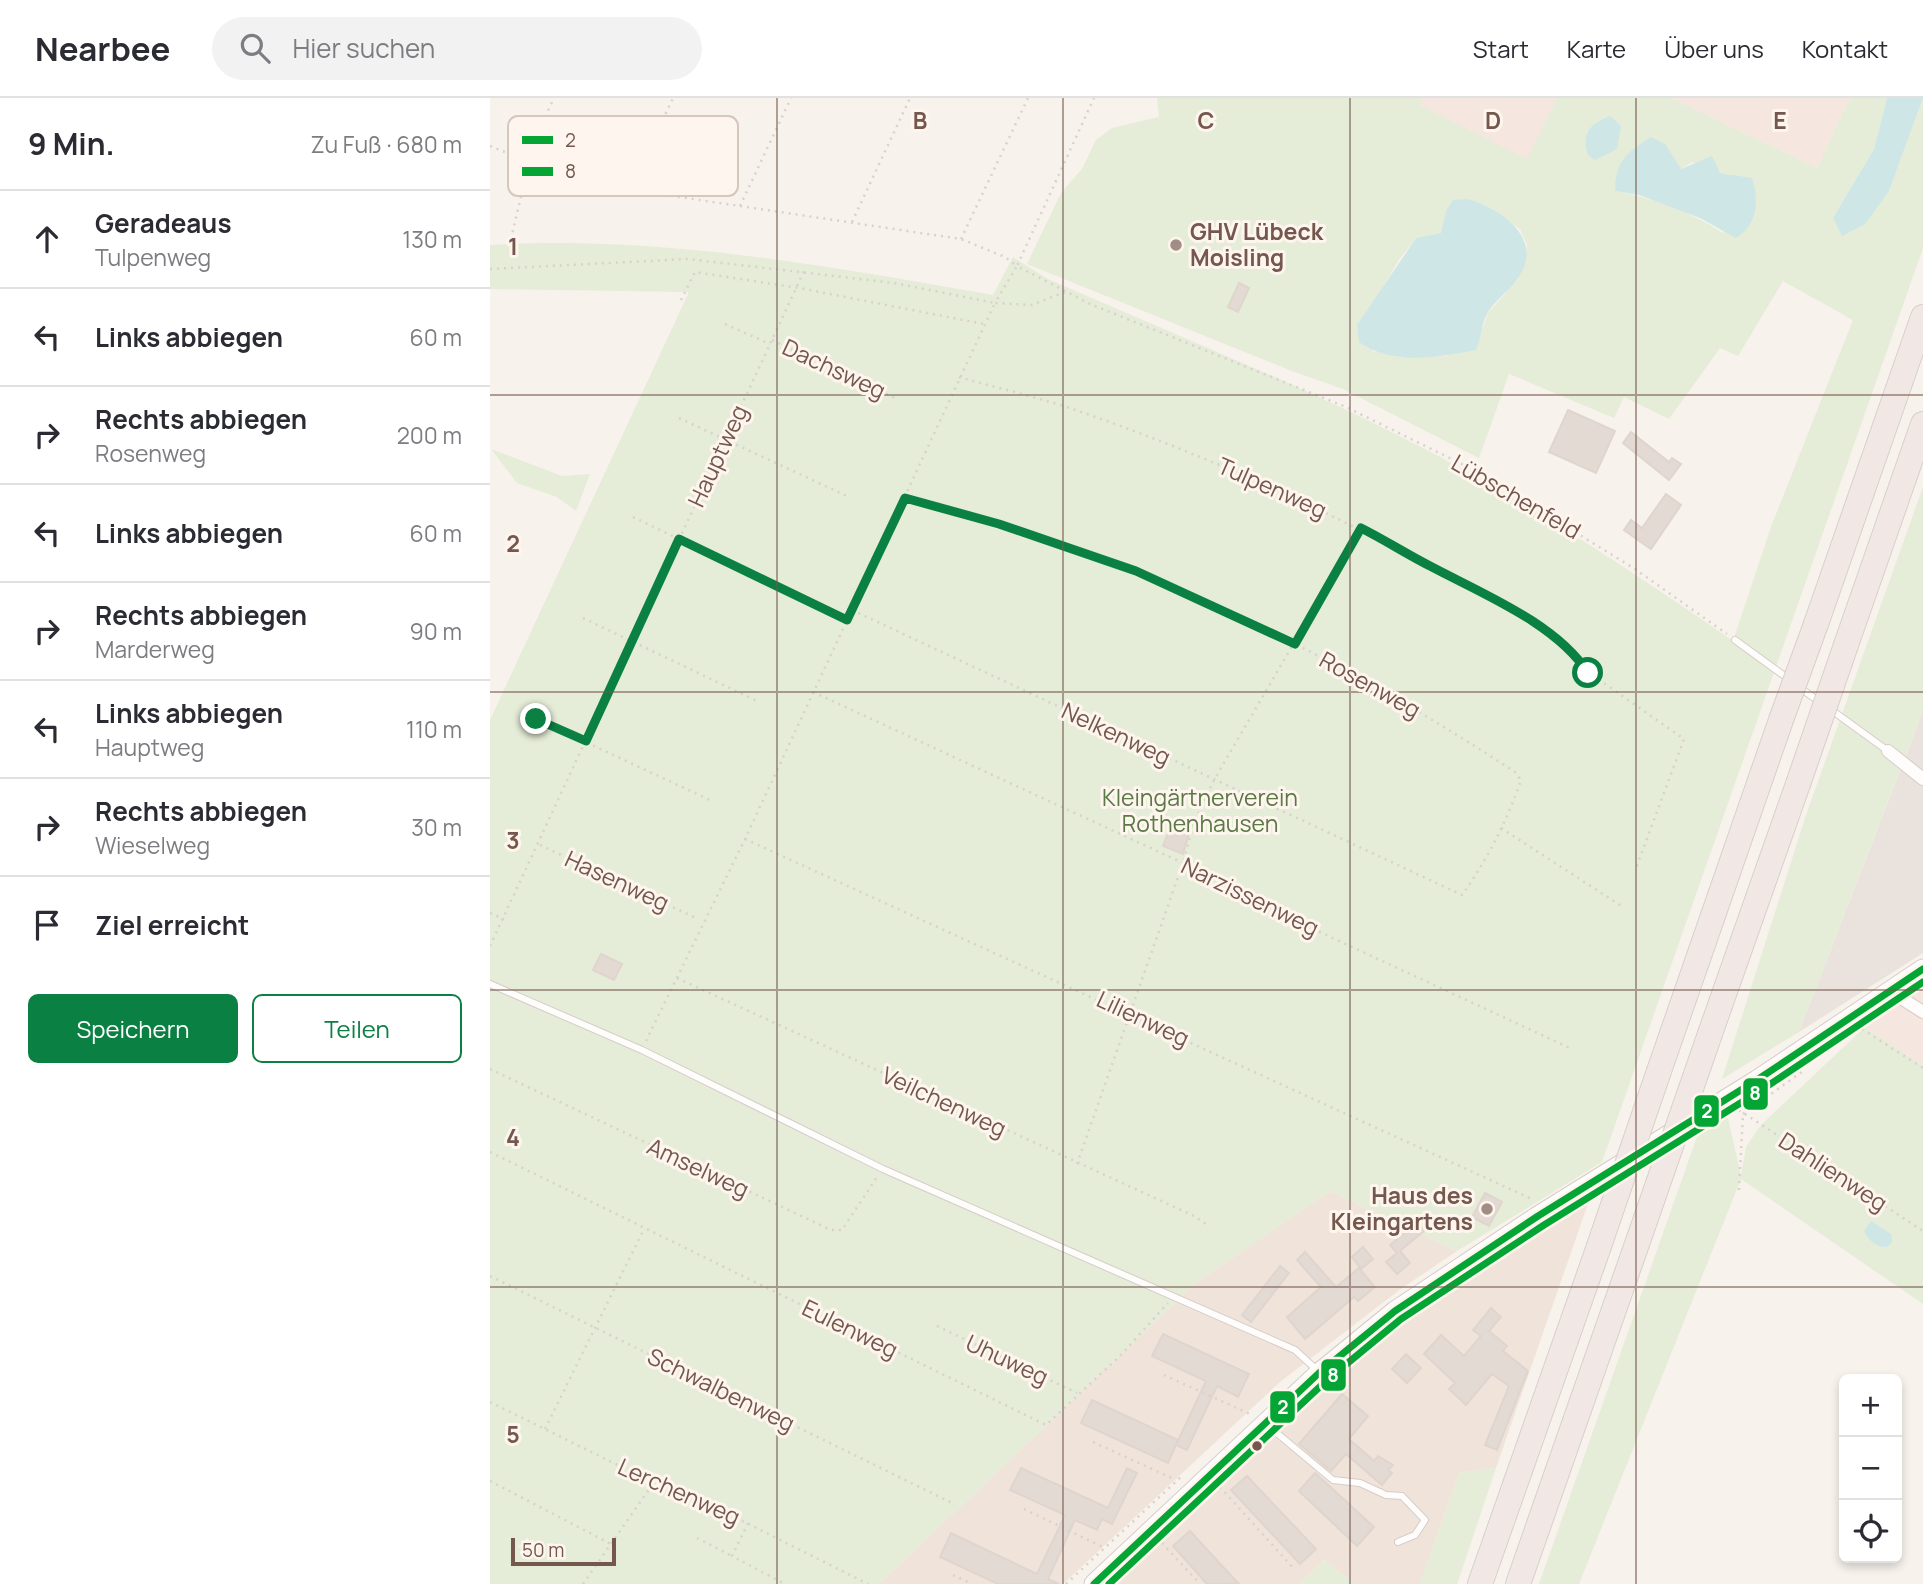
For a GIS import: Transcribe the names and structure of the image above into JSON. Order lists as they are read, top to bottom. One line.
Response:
{"streets":{"path":["Dachsweg","Hauptweg","Tulpenweg","Lübschenfeld","Rosenweg","Nelkenweg","Hasenweg","Narzissenweg","Lilienweg","Veilchenweg","Amselweg","Dahlienweg","Eulenweg","Uhuweg","Schwalbenweg","Lerchenweg"]},"crossings":[["Dachsweg","Hauptweg"],["Hauptweg","Hasenweg"],["Rosenweg","Nelkenweg"],["Eulenweg","Uhuweg"]],"parks":["Kleingärtnerverein Rothenhausen"],"places":["GHV Lübeck Moisling","Haus des Kleingartens"],"lines":["transit line 2","transit line 8"],"legend":["2","8"],"scale_bar":"50 m","page":{"header":"Nearbee","search":"Hier suchen","nav":["Start","Karte","Über uns","Kontakt"],"heading":["9 Min.","Zu Fuß · 680 m"],"list":[["Geradeaus","Tulpenweg","130 m"],["Links abbiegen","60 m"],["Rechts abbiegen","Rosenweg","200 m"],["Links abbiegen","60 m"],["Rechts abbiegen","Marderweg","90 m"],["Links abbiegen","Hauptweg","110 m"],["Rechts abbiegen","Wieselweg","30 m"],"Ziel erreicht"],"buttons":["Speichern","Teilen"],"map_buttons":["+","−"],"scale":"50 m"},"grid":{"columns":["B","C","D","E"],"rows":["1","2","3","4","5"]}}
